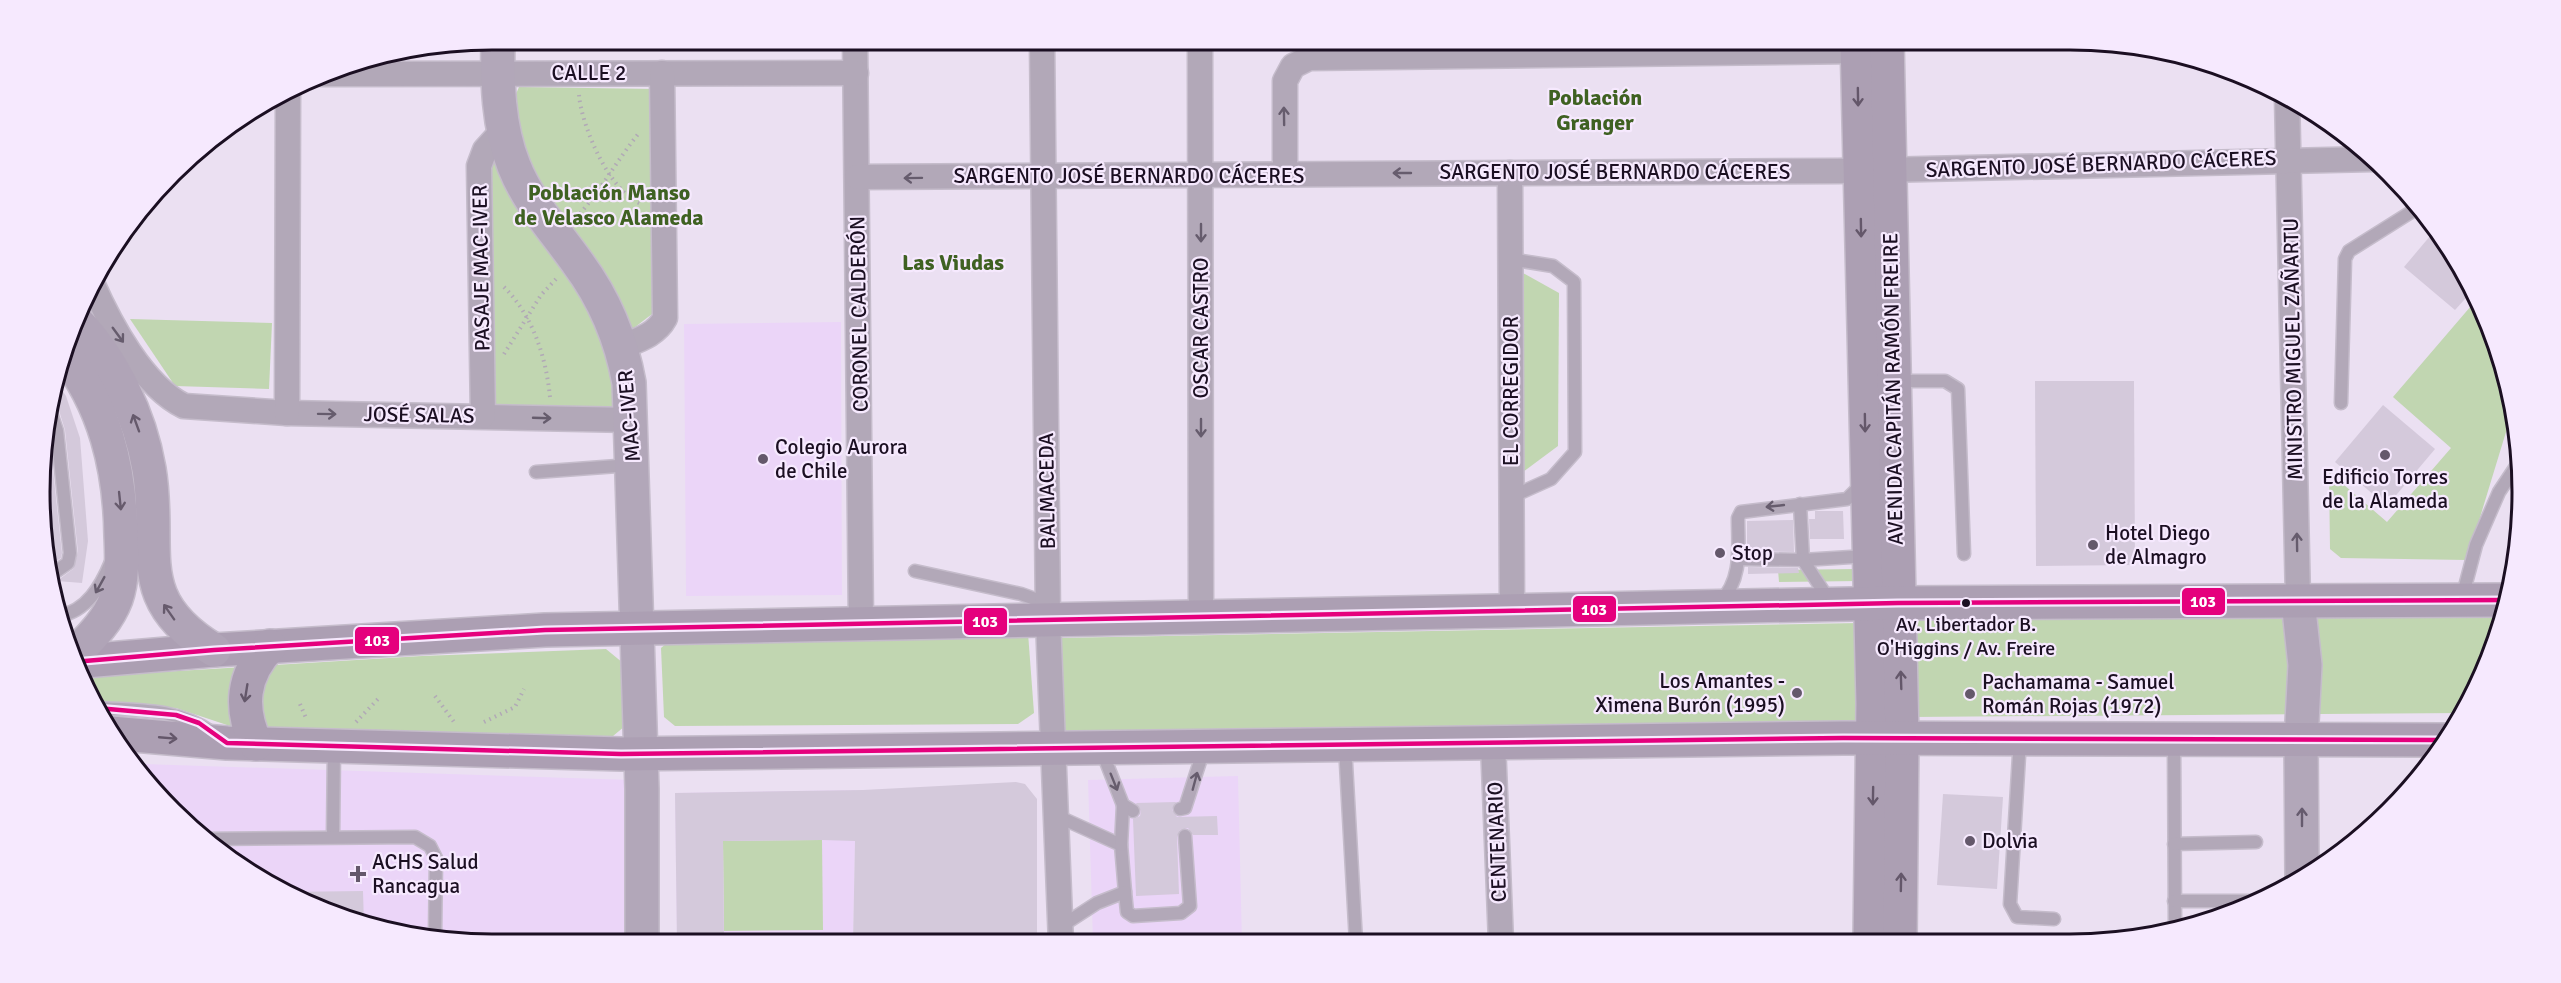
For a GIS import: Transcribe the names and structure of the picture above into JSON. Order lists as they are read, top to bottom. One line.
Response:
{"streets":{"main road":["AVENIDA CAPITÁN RAMÓN FREIRE"],"street":["CALLE 2","SARGENTO JOSÉ BERNARDO CÁCERES","PASAJE MAC-IVER","CORONEL CALDERÓN","OSCAR CASTRO","MINISTRO MIGUEL ZAÑARTU","EL CORREGIDOR","JOSÉ SALAS","MAC-IVER","BALMACEDA","CENTENARIO"]},"crossings":[["CALLE 2","CORONEL CALDERÓN"],["CALLE 2","MAC-IVER"],["SARGENTO JOSÉ BERNARDO CÁCERES","CORONEL CALDERÓN"],["SARGENTO JOSÉ BERNARDO CÁCERES","OSCAR CASTRO"],["SARGENTO JOSÉ BERNARDO CÁCERES","MINISTRO MIGUEL ZAÑARTU"],["SARGENTO JOSÉ BERNARDO CÁCERES","AVENIDA CAPITÁN RAMÓN FREIRE"],["SARGENTO JOSÉ BERNARDO CÁCERES","EL CORREGIDOR"],["SARGENTO JOSÉ BERNARDO CÁCERES","BALMACEDA"],["PASAJE MAC-IVER","JOSÉ SALAS"],["PASAJE MAC-IVER","MAC-IVER"],["JOSÉ SALAS","MAC-IVER"]],"one_way":["OSCAR CASTRO","MINISTRO MIGUEL ZAÑARTU","JOSÉ SALAS"],"districts":["Población Granger","Población Manso de Velasco Alameda","Las Viudas"],"places":{"other":["Edificio Torres de la Alameda","Colegio Aurora de Chile","Hotel Diego de Almagro","Stop","Av. Libertador B. O'Higgins / Av. Freire","Los Amantes - Ximena Burón (1995)","Pachamama - Samuel Román Rojas (1972)","Dolvia"],"health":["ACHS Salud Rancagua"]},"lines":["transit line 103"]}
